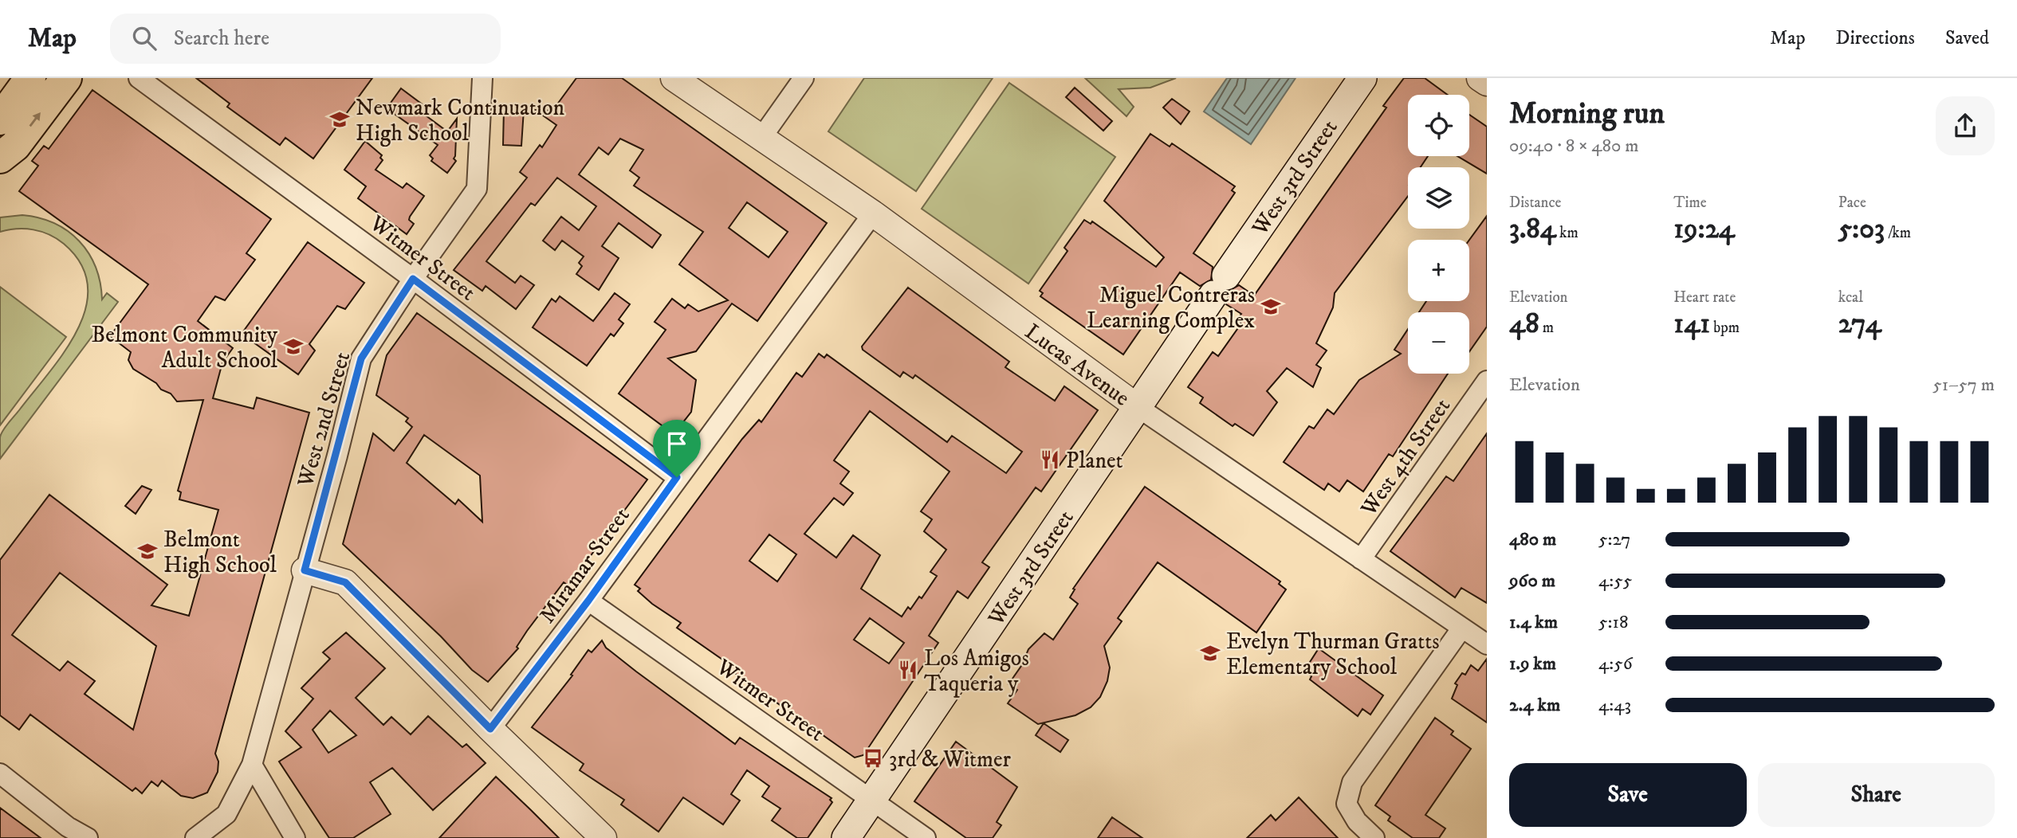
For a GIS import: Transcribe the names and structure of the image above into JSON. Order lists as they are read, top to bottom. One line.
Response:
{"streets":{"main road":["West 3rd Street"],"street":["Witmer Street","Lucas Avenue","West 2nd Street","West 4th Street","Miramar Street"]},"crossings":[["West 3rd Street","Witmer Street"],["West 3rd Street","Lucas Avenue"],["Witmer Street","West 2nd Street"],["Witmer Street","Miramar Street"],["Lucas Avenue","West 4th Street"],["Lucas Avenue","Miramar Street"]],"places":{"school or university":["Newmark Continuation High School","Miguel Contreras Learning Complex","Belmont Community Adult School","Belmont High School","Evelyn Thurman Gratts Elementary School"],"restaurant":["Planet","Los Amigos Taqueria y"],"bus stop":["3rd & Witmer"]},"page":{"header":"Map","search":"Search here","nav":["Map","Directions","Saved"],"heading":["Morning run","09:40 · 8 × 480 m"],"map_buttons":["+","−"],"stats":[["Distance","3.84 km"],["Time","19:24"],["Pace","5:03 /km"],["Elevation","48 m"],["Heart rate","141 bpm"],["kcal","274"]],"chart":["Elevation","51–57 m"],"list":[{"name":"480 m","note":"5:27"},{"name":"960 m","note":"4:55"},{"name":"1.4 km","note":"5:18"},{"name":"1.9 km","note":"4:56"},{"name":"2.4 km","note":"4:43"}],"buttons":["Save","Share"]}}
